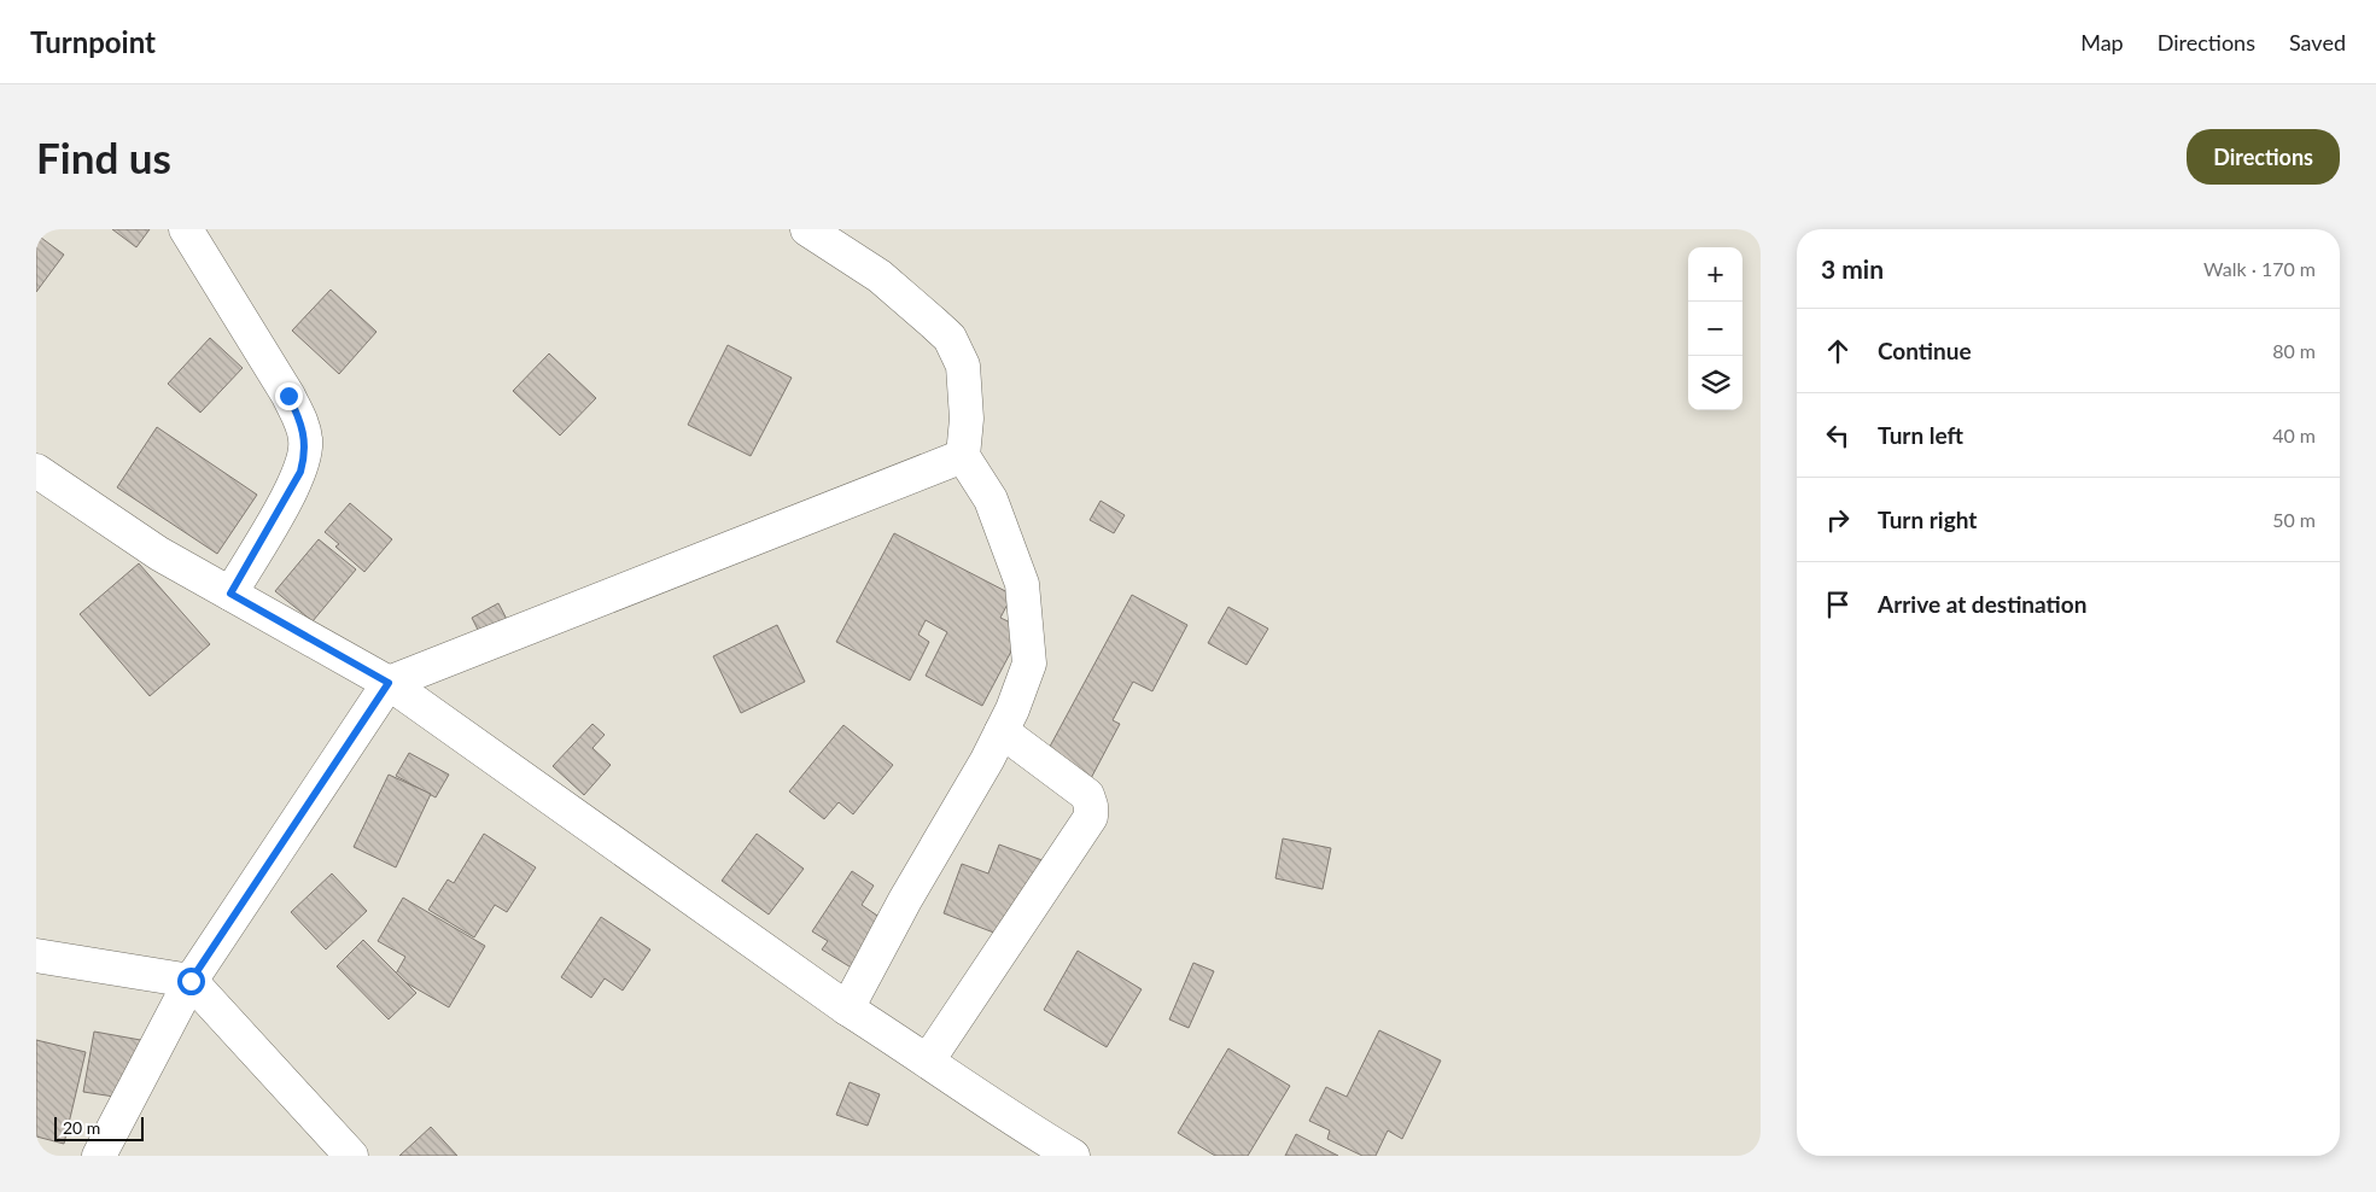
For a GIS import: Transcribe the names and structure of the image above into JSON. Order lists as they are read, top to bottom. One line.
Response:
{"scale_bar":"20 m","page":{"header":"Turnpoint","nav":["Map","Directions","Saved"],"buttons":"Directions","title":"Find us","heading":["3 min","Walk · 170 m"],"map_buttons":["+","−"],"list":[["Continue","80 m"],["Turn left","40 m"],["Turn right","50 m"],"Arrive at destination"],"scale":"20 m"}}
